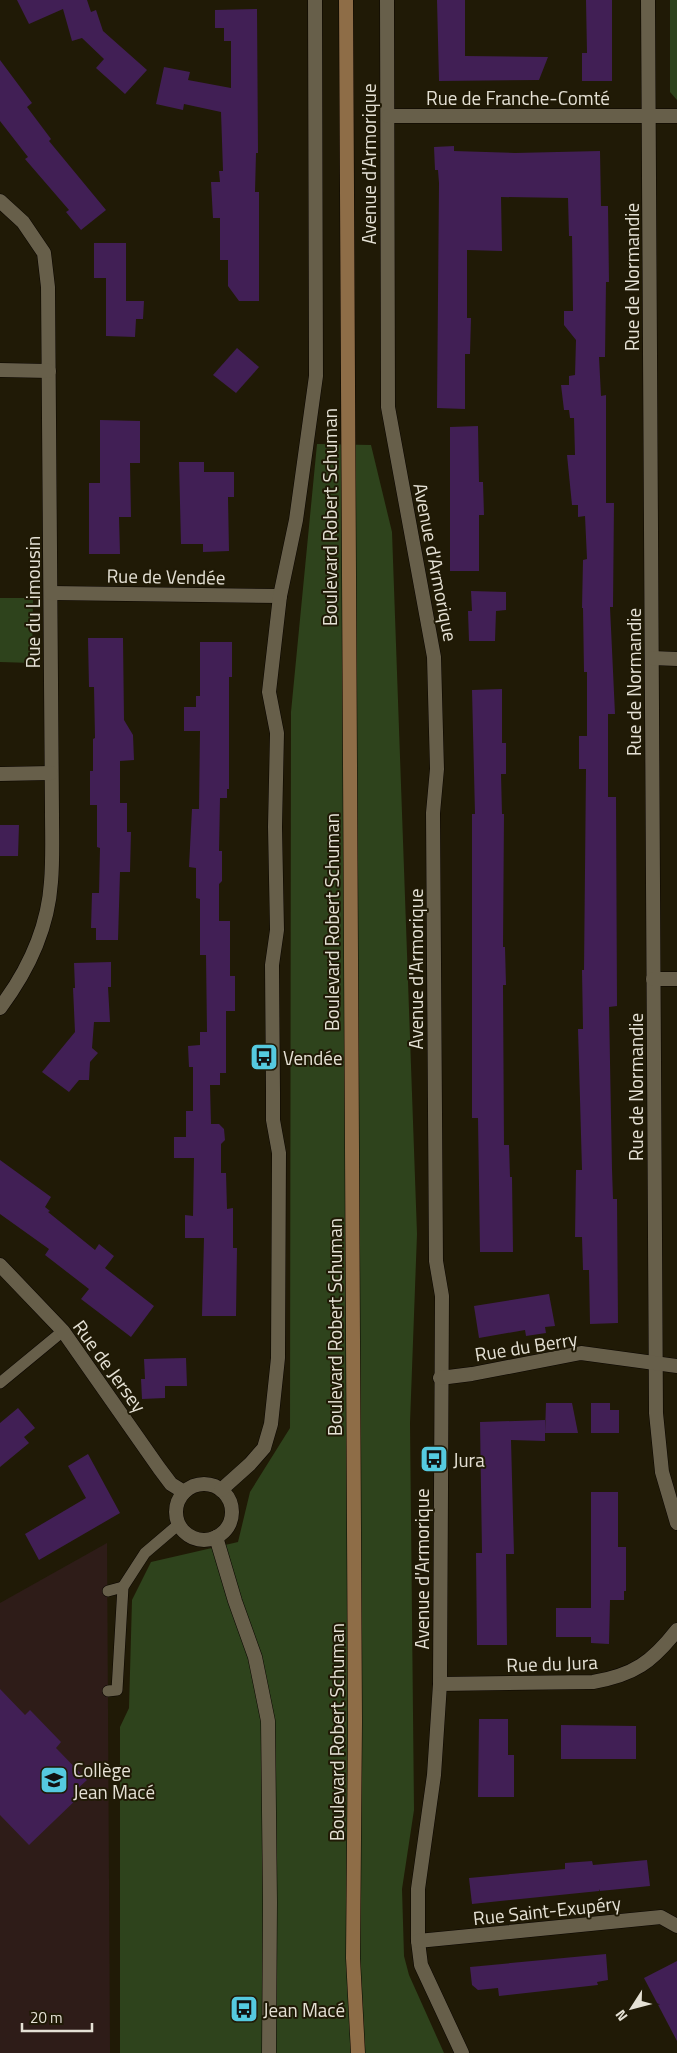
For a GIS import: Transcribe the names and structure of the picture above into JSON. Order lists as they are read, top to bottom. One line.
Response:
{"streets":{"main road":["Boulevard Robert Schuman"],"street":["Rue de Franche-Comté","Avenue d'Armorique","Rue de Normandie","Rue de Vendée","Rue du Limousin","Rue du Berry","Rue de Jersey","Rue du Jura","Rue Saint-Exupéry"]},"crossings":[["Rue de Franche-Comté","Avenue d'Armorique"],["Rue de Franche-Comté","Rue de Normandie"],["Avenue d'Armorique","Rue du Berry"],["Avenue d'Armorique","Rue du Jura"],["Avenue d'Armorique","Rue Saint-Exupéry"],["Rue de Normandie","Rue du Berry"],["Rue de Vendée","Rue du Limousin"]],"places":{"bus stop":["Vendée","Jura","Jean Macé"],"school or university":["Collège Jean Macé"]},"scale_bar":"20 m","north":"bottom left"}
